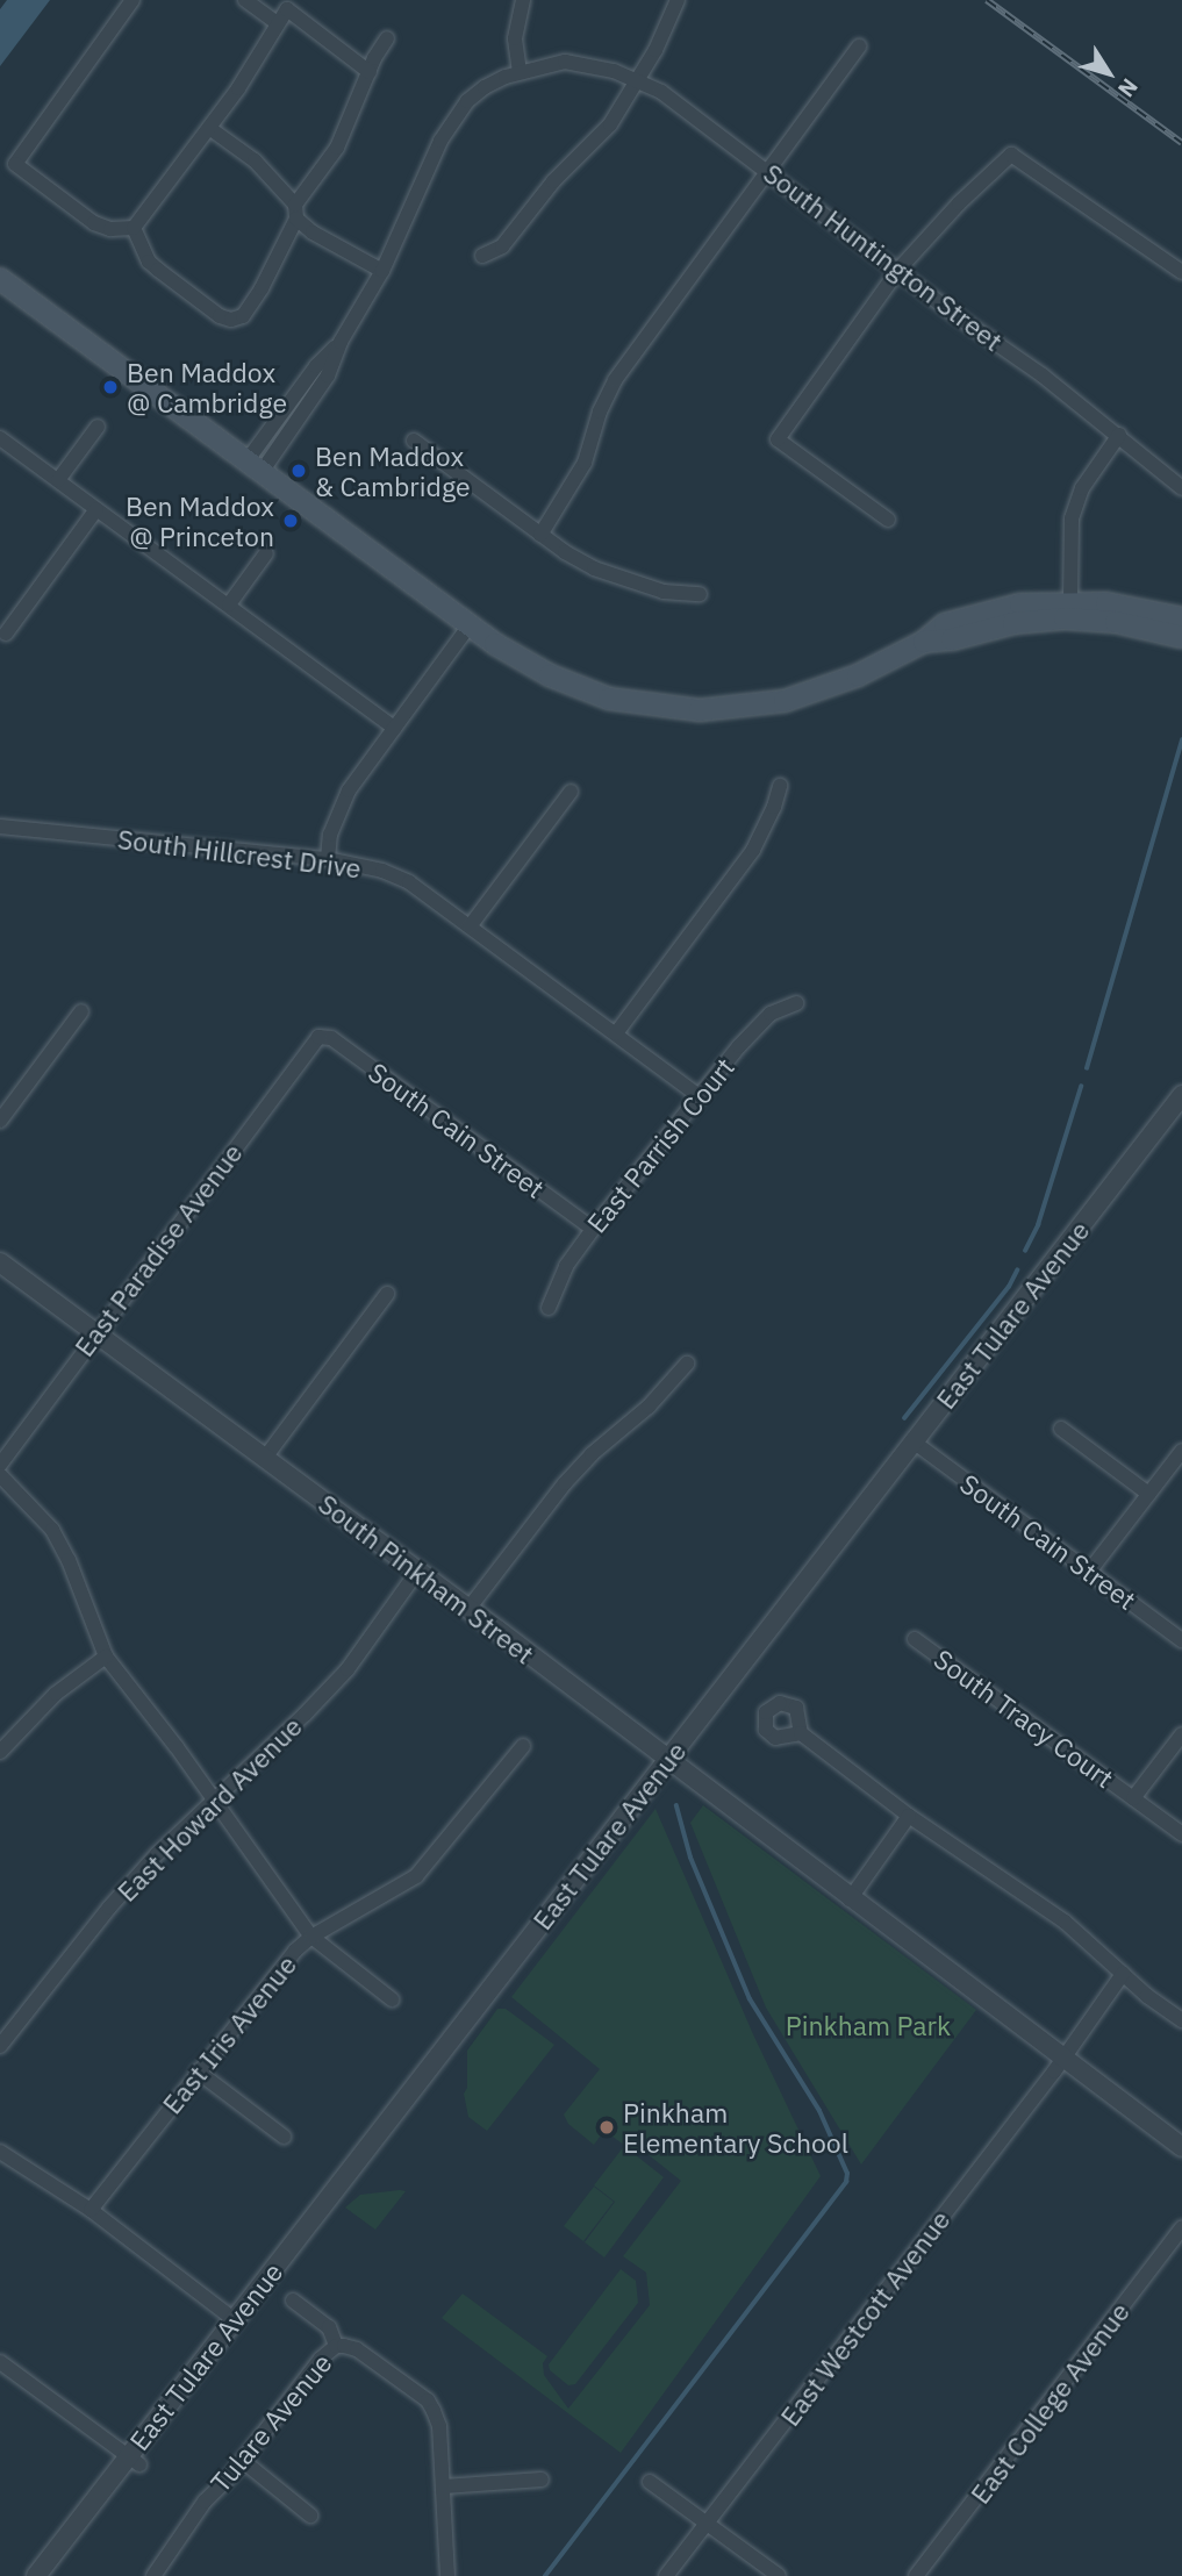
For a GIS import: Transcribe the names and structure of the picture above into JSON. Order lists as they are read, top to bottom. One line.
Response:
{"streets":{"street":["South Huntington Street","South Hillcrest Drive","South Cain Street","East Parrish Court","East Paradise Avenue","East Tulare Avenue","South Pinkham Street","South Tracy Court","East Howard Avenue","East Iris Avenue","East Westcott Avenue","East College Avenue","Tulare Avenue"]},"crossings":[["South Hillcrest Drive","East Parrish Court"],["South Cain Street","East Parrish Court"],["South Cain Street","East Paradise Avenue"],["South Cain Street","East Tulare Avenue"],["East Paradise Avenue","South Pinkham Street"],["East Tulare Avenue","South Pinkham Street"],["East Tulare Avenue","Tulare Avenue"],["South Pinkham Street","East Howard Avenue"],["South Pinkham Street","East Westcott Avenue"]],"parks":["Pinkham Park"],"places":["Ben Maddox @ Cambridge","Ben Maddox & Cambridge","Ben Maddox @ Princeton","Pinkham Elementary School"],"north":"bottom right"}
